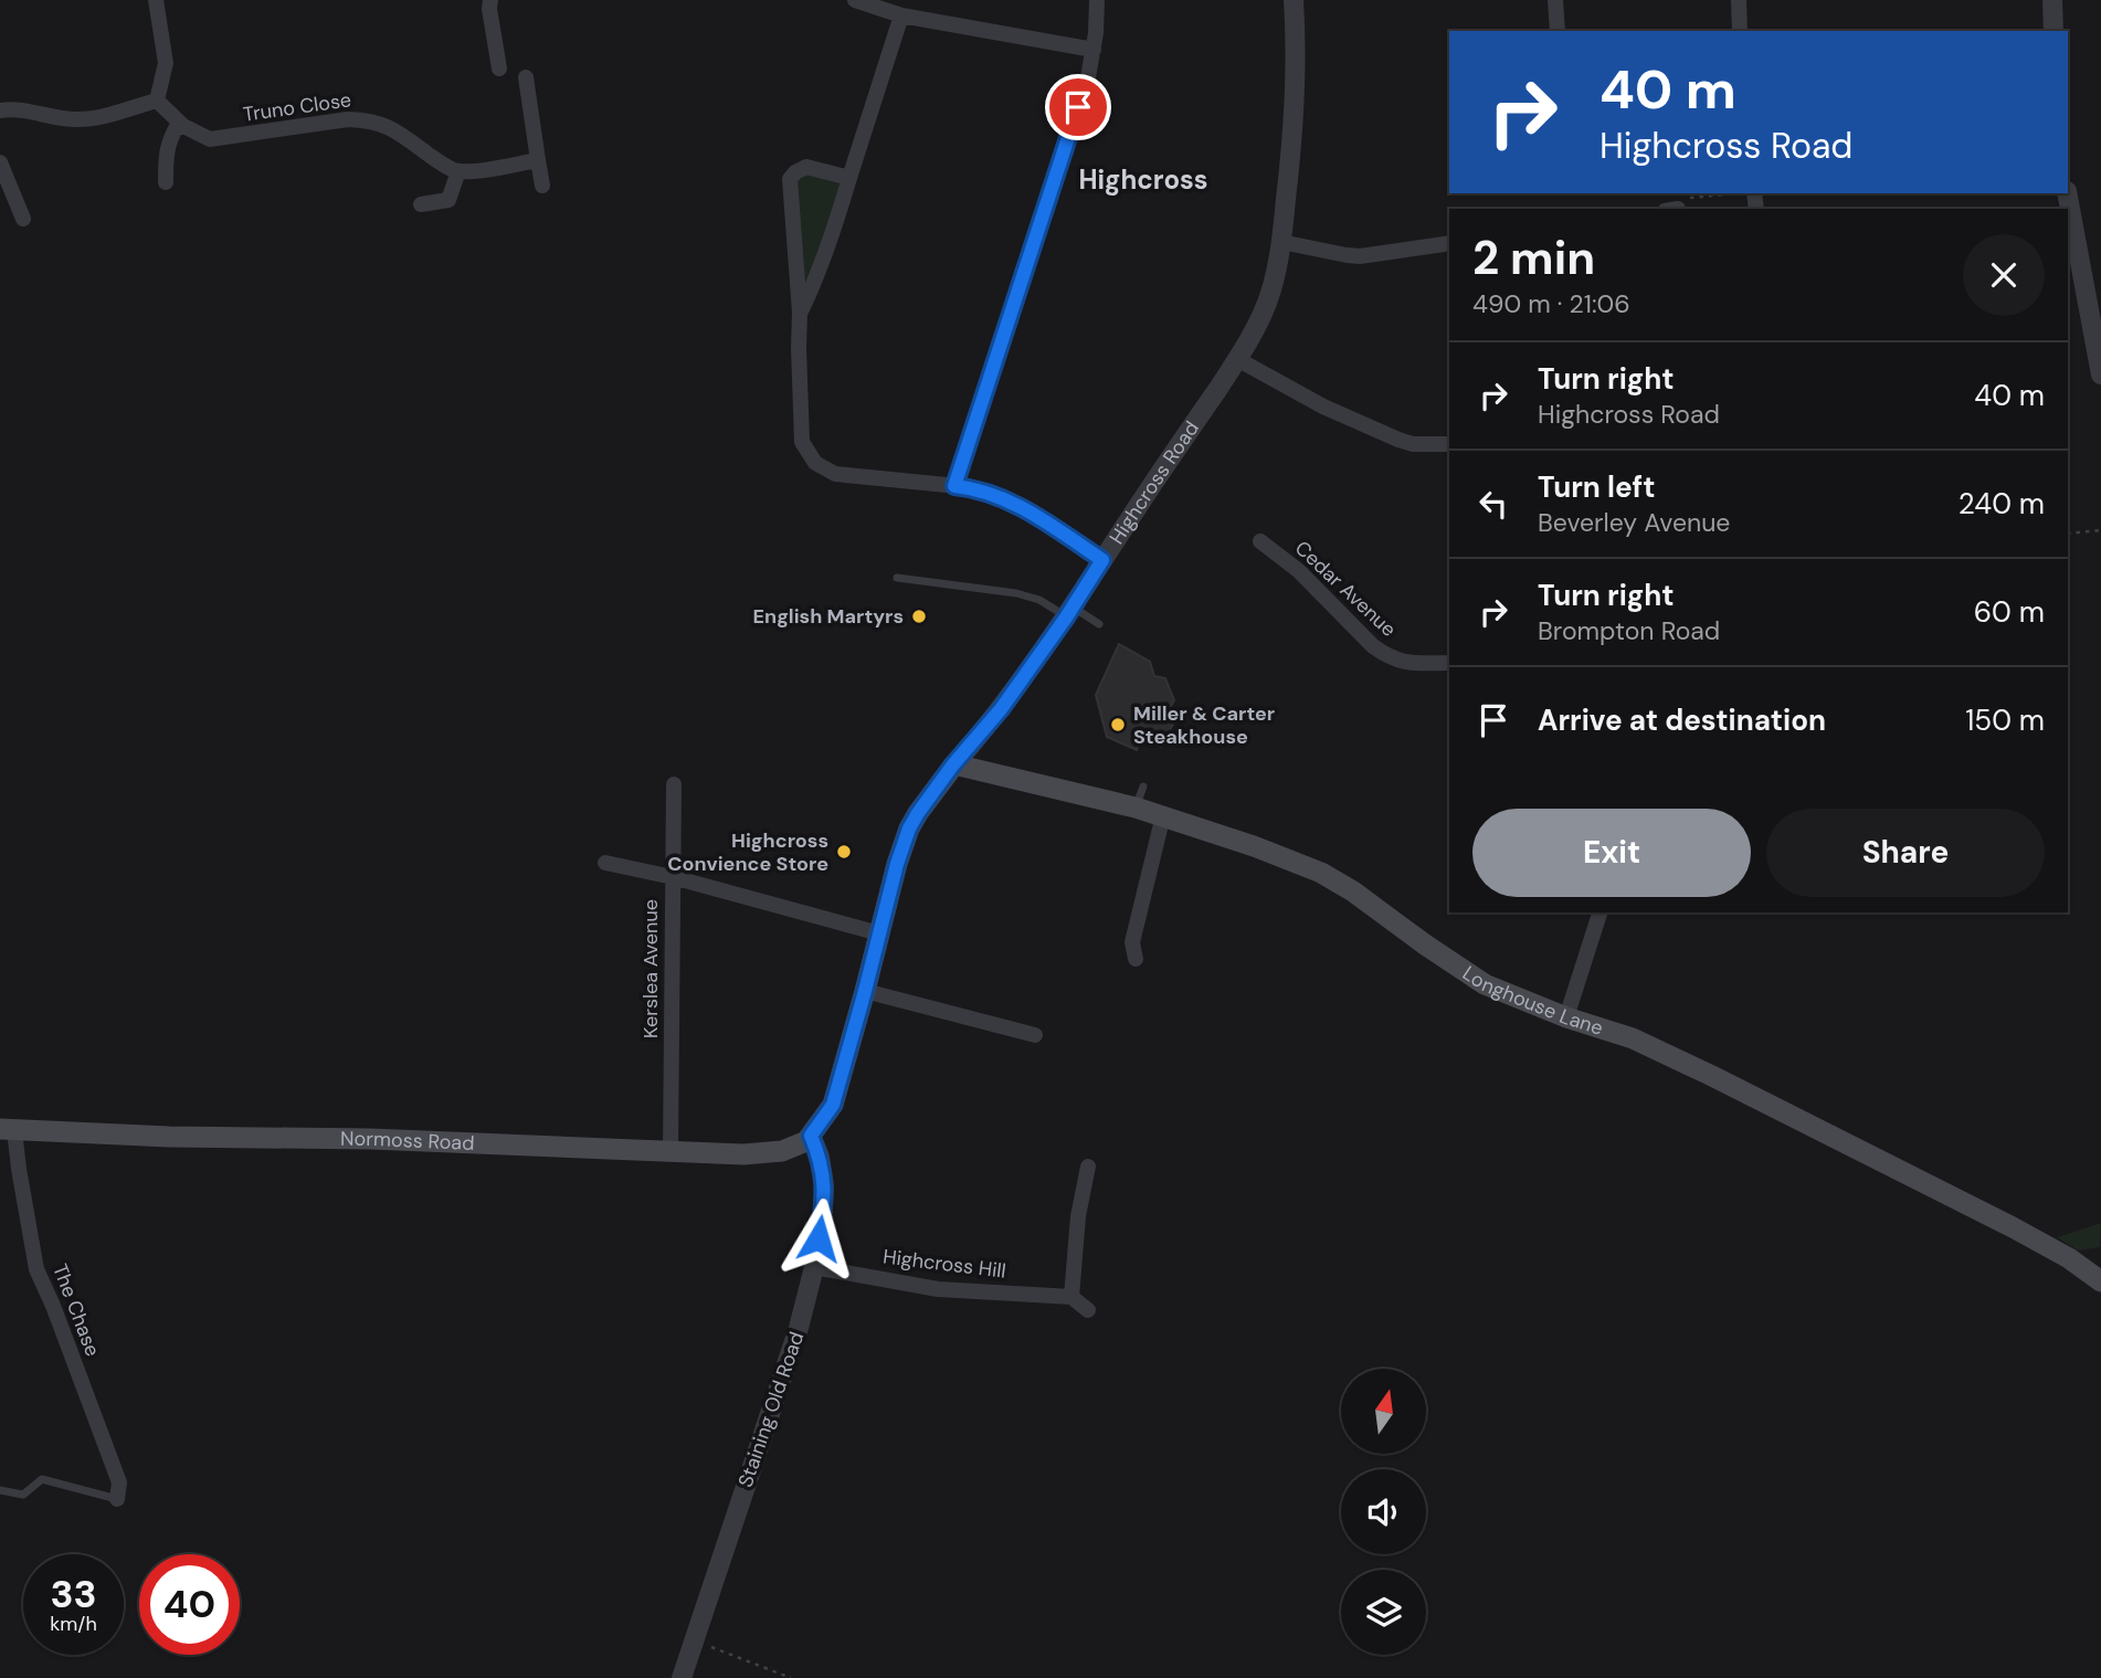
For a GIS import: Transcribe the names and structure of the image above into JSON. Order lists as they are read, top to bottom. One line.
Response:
{"streets":{"main road":["Highcross Road","Longhouse Lane","Normoss Road"],"street":["Truno Close","Cedar Avenue","Kerslea Avenue","Highcross Hill","The Chase","Staining Old Road"]},"crossings":[["Highcross Road","Longhouse Lane"],["Highcross Road","Normoss Road"],["Highcross Road","Staining Old Road"],["Kerslea Avenue","Normoss Road"],["Normoss Road","The Chase"],["Normoss Road","Staining Old Road"],["Highcross Hill","Staining Old Road"]],"districts":["Highcross"],"places":["English Martyrs","Miller & Carter Steakhouse","Highcross Convience Store"],"north":"top","page":{"turn":["40 m","Highcross Road"],"heading":["2 min","490 m · 21:06"],"list":[{"name":"Turn right","note":"Highcross Road","value":"40 m"},{"name":"Turn left","note":"Beverley Avenue","value":"240 m"},{"name":"Turn right","note":"Brompton Road","value":"60 m"},{"name":"Arrive at destination","value":"150 m"}],"buttons":["Exit","Share"],"speed":"33 km/h","limit":"40"}}
